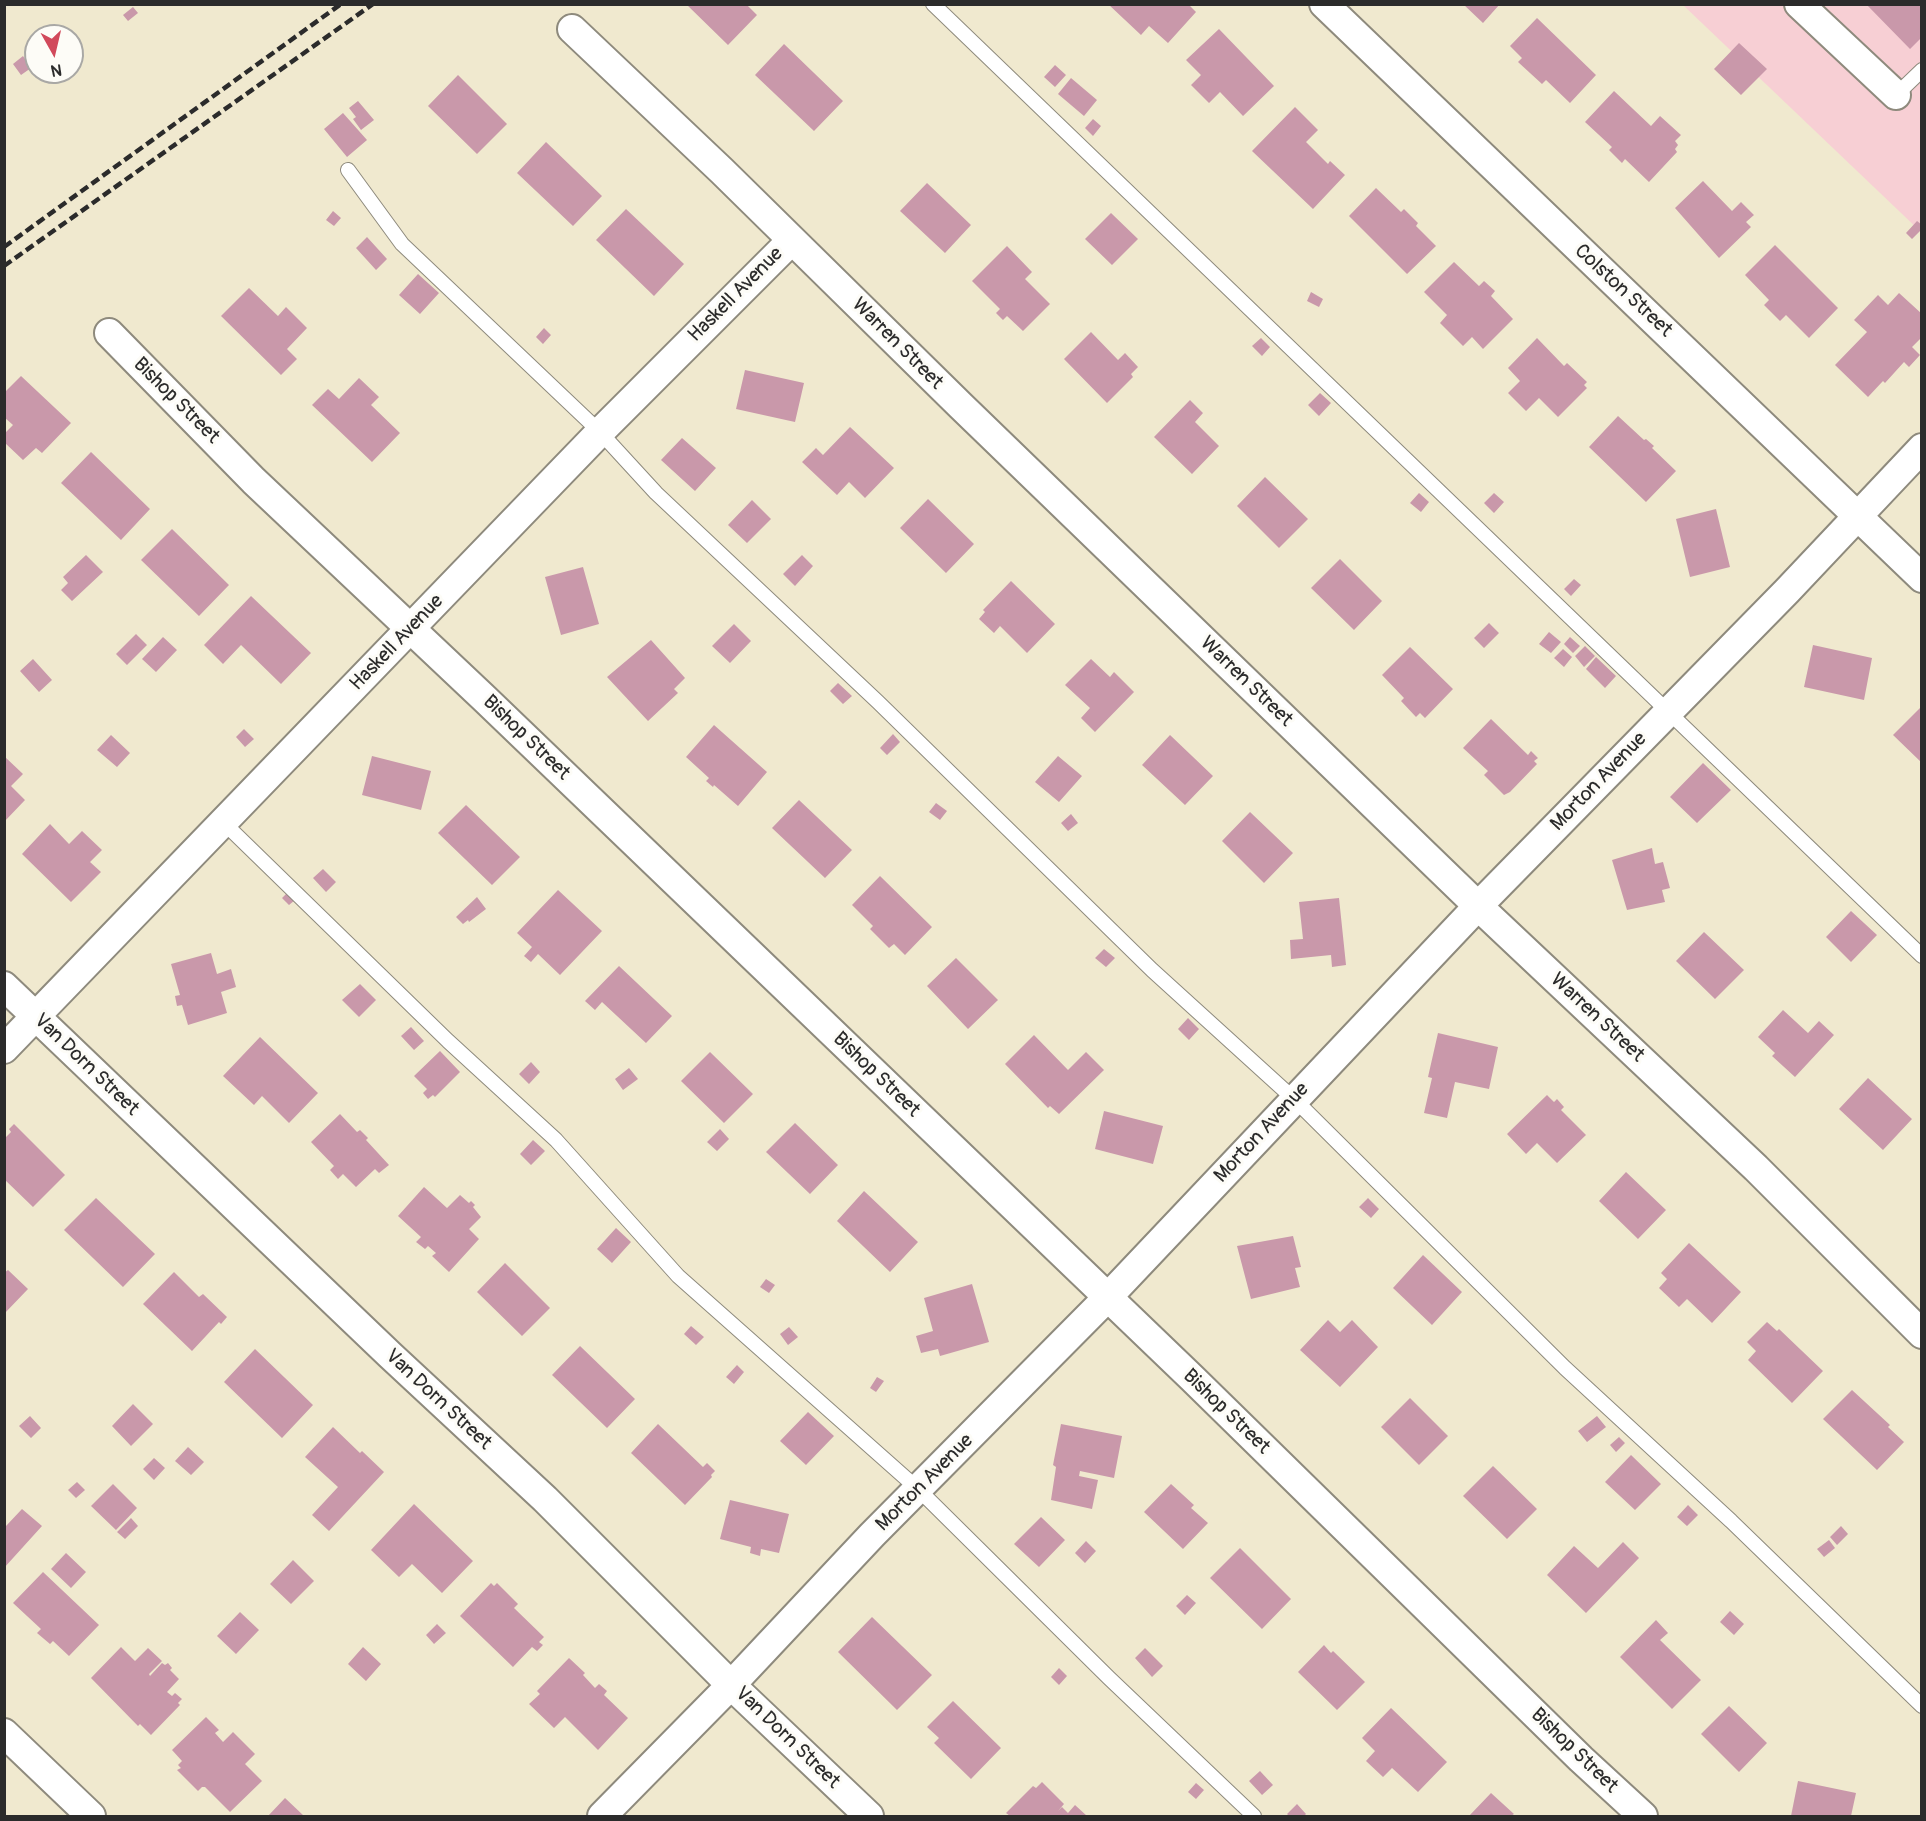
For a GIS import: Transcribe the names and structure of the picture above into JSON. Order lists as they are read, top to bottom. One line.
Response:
{"streets":{"street":["Colston Street","Haskell Avenue","Warren Street","Bishop Street","Morton Avenue","Van Dorn Street"]},"crossings":[["Colston Street","Morton Avenue"],["Haskell Avenue","Warren Street"],["Haskell Avenue","Bishop Street"],["Haskell Avenue","Van Dorn Street"],["Warren Street","Morton Avenue"],["Bishop Street","Morton Avenue"],["Morton Avenue","Van Dorn Street"]],"north":"bottom"}
